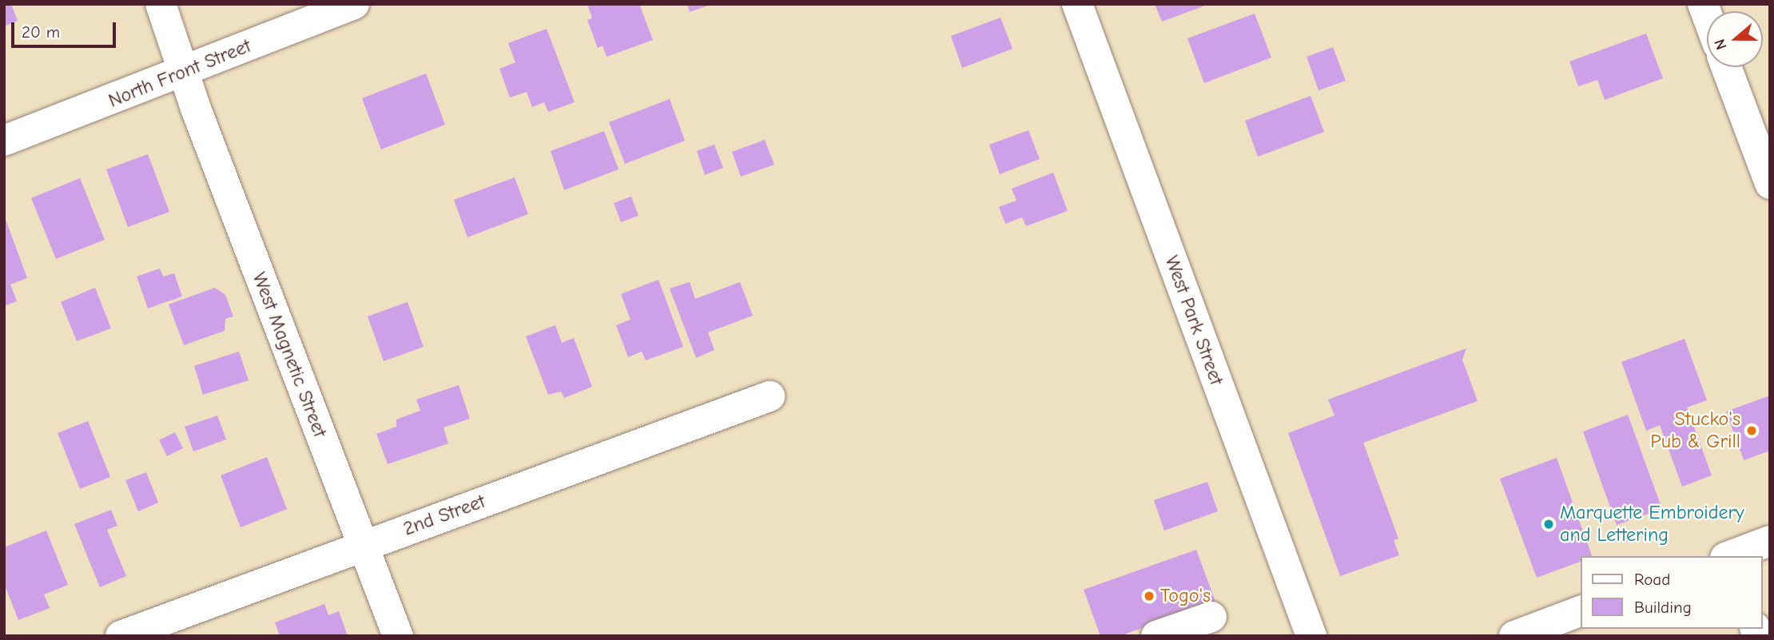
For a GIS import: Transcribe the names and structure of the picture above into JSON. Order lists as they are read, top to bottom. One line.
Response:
{"streets":{"street":["North Front Street","West Park Street","West Magnetic Street","2nd Street"]},"crossings":[["North Front Street","West Magnetic Street"],["West Magnetic Street","2nd Street"]],"places":["Stucko's Pub & Grill","Marquette Embroidery and Lettering","Togo's"],"legend":["Road","Building"],"scale_bar":"20 m","north":"left"}
